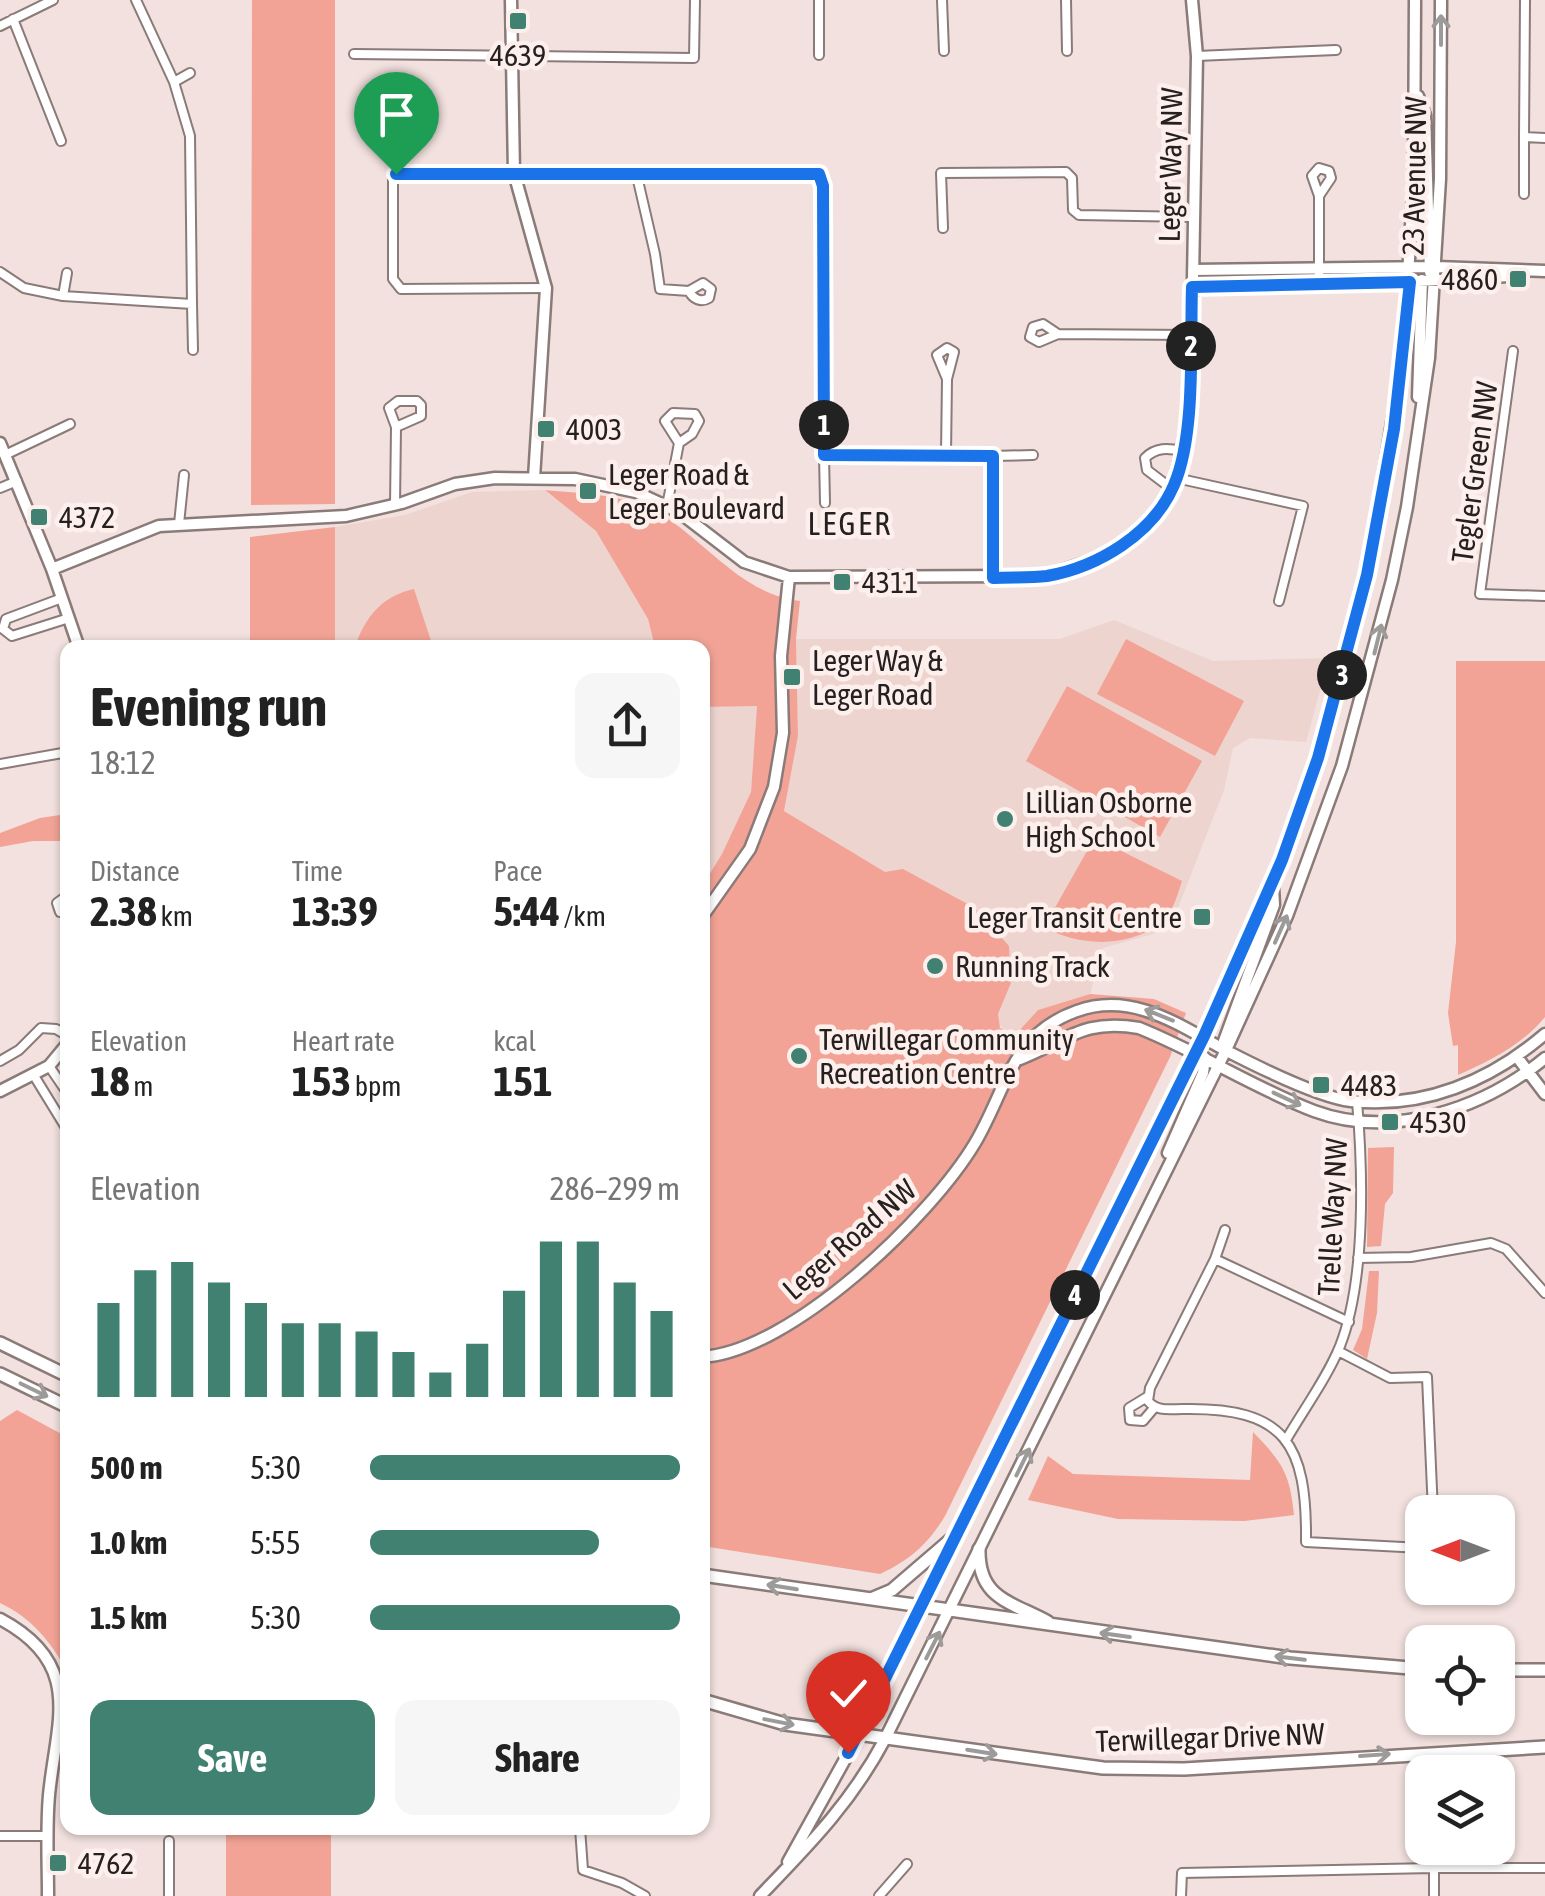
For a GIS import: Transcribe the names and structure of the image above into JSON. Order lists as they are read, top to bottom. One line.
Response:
{"streets":{"main road":["Terwillegar Drive NW"],"street":["Leger Way NW","23 Avenue NW","Tegler Green NW","Trelle Way NW","Leger Road NW"]},"crossings":[["23 Avenue NW","Leger Road NW"],["23 Avenue NW","Terwillegar Drive NW"],["Trelle Way NW","Leger Road NW"]],"one_way":["Terwillegar Drive NW"],"districts":["LEGER"],"places":{"transit":["4639","4860","4003","Leger Road & Leger Boulevard","4372","4311","Leger Way & Leger Road","Leger Transit Centre","4483","4530","4762"],"other":["Lillian Osborne High School","Running Track","Terwillegar Community Recreation Centre"]},"north":"left","page":{"pins":["2","1","3","4"],"heading":["Evening run","18:12"],"stats":[["Distance","2.38 km"],["Time","13:39"],["Pace","5:44 /km"],["Elevation","18 m"],["Heart rate","153 bpm"],["kcal","151"]],"chart":["Elevation","286–299 m"],"list":[{"name":"500 m","note":"5:30"},{"name":"1.0 km","note":"5:55"},{"name":"1.5 km","note":"5:30"}],"buttons":["Save","Share"]}}
